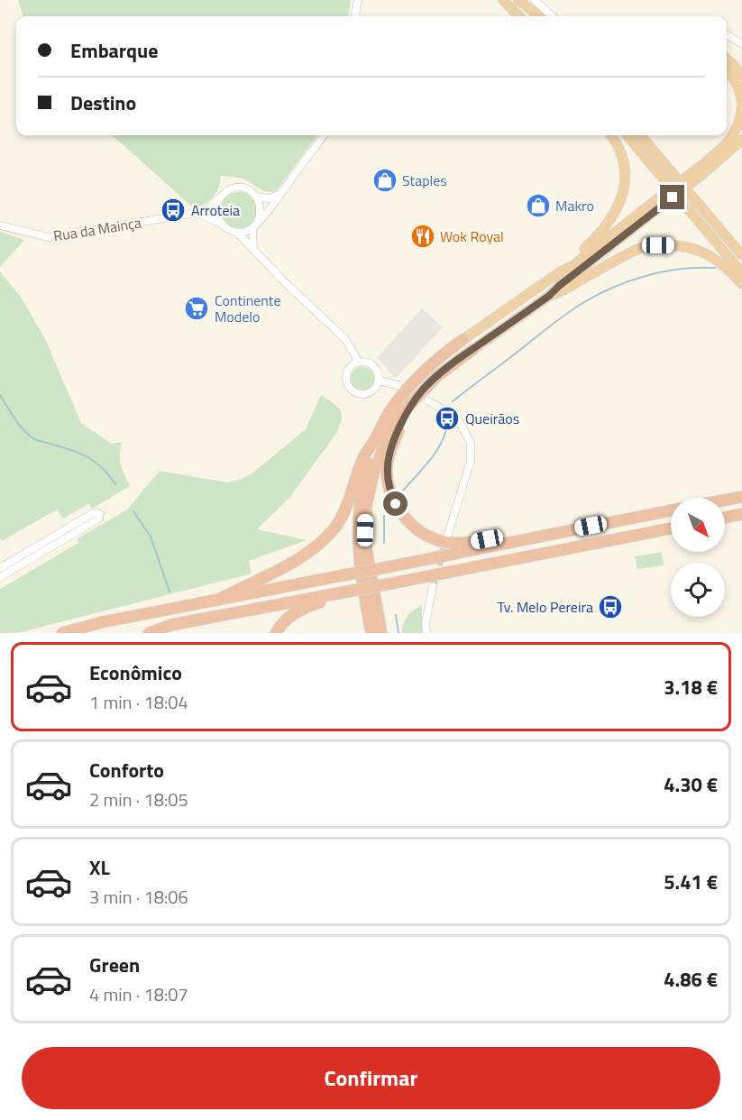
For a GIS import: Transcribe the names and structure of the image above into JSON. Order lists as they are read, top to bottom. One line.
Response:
{"streets":{"street":["Rua da Mainça"]},"places":{"shop":["Staples","Makro"],"bus stop":["Arroteia","Queirãos","Tv. Melo Pereira"],"restaurant":["Wok Royal"],"supermarket":["Continente Modelo"]},"north":"bottom right","page":{"banner":["Embarque","Destino"],"list":[{"name":"Econômico","note":"1 min · 18:04","value":"3.18 €"},{"name":"Conforto","note":"2 min · 18:05","value":"4.30 €"},{"name":"XL","note":"3 min · 18:06","value":"5.41 €"},{"name":"Green","note":"4 min · 18:07","value":"4.86 €"}],"buttons":"Confirmar"}}
